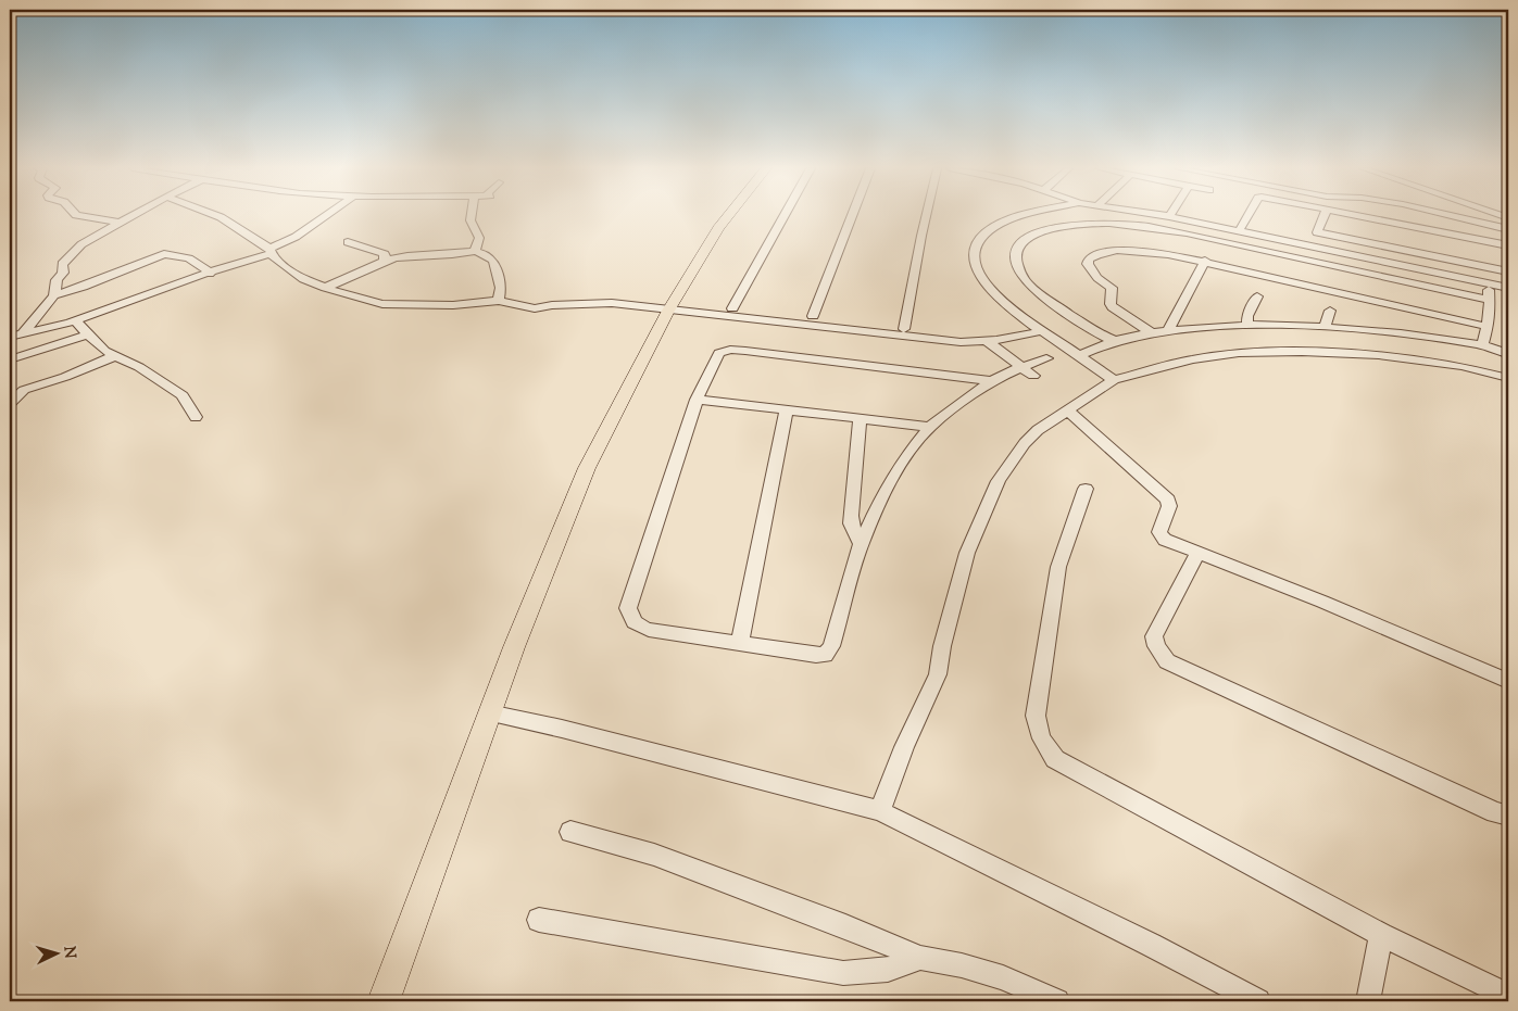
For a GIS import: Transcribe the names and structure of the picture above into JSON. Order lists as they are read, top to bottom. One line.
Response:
{"north":"right"}
